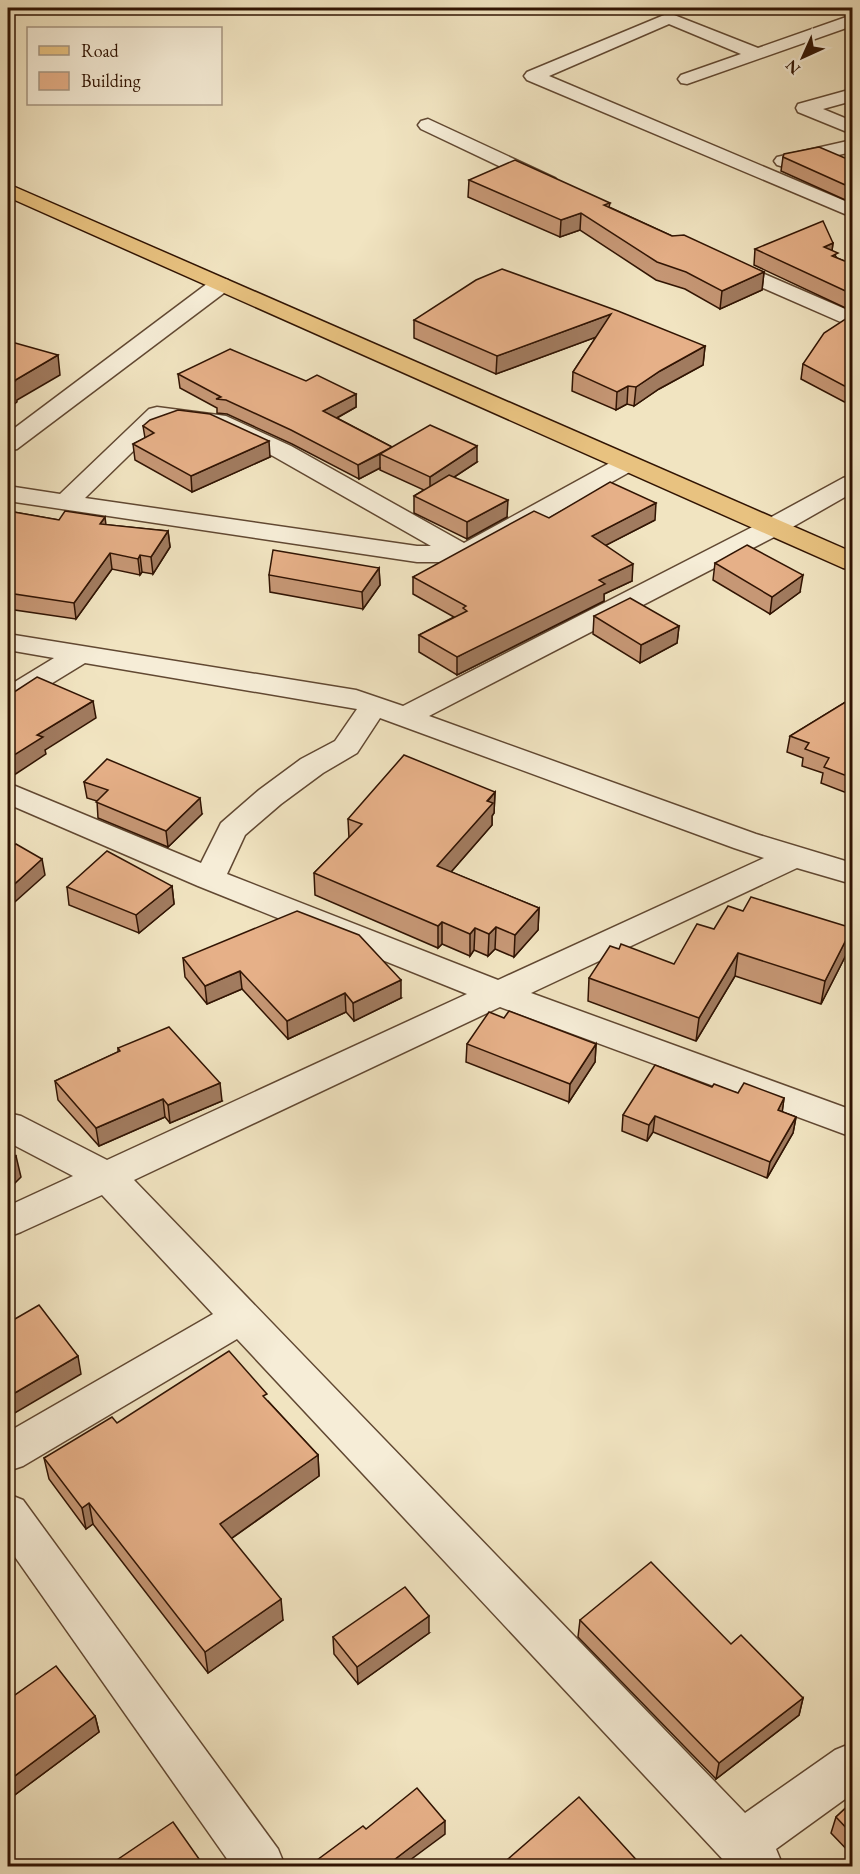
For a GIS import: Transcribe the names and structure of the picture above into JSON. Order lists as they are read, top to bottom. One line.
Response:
{"legend":["Road","Building"],"north":"bottom left"}
